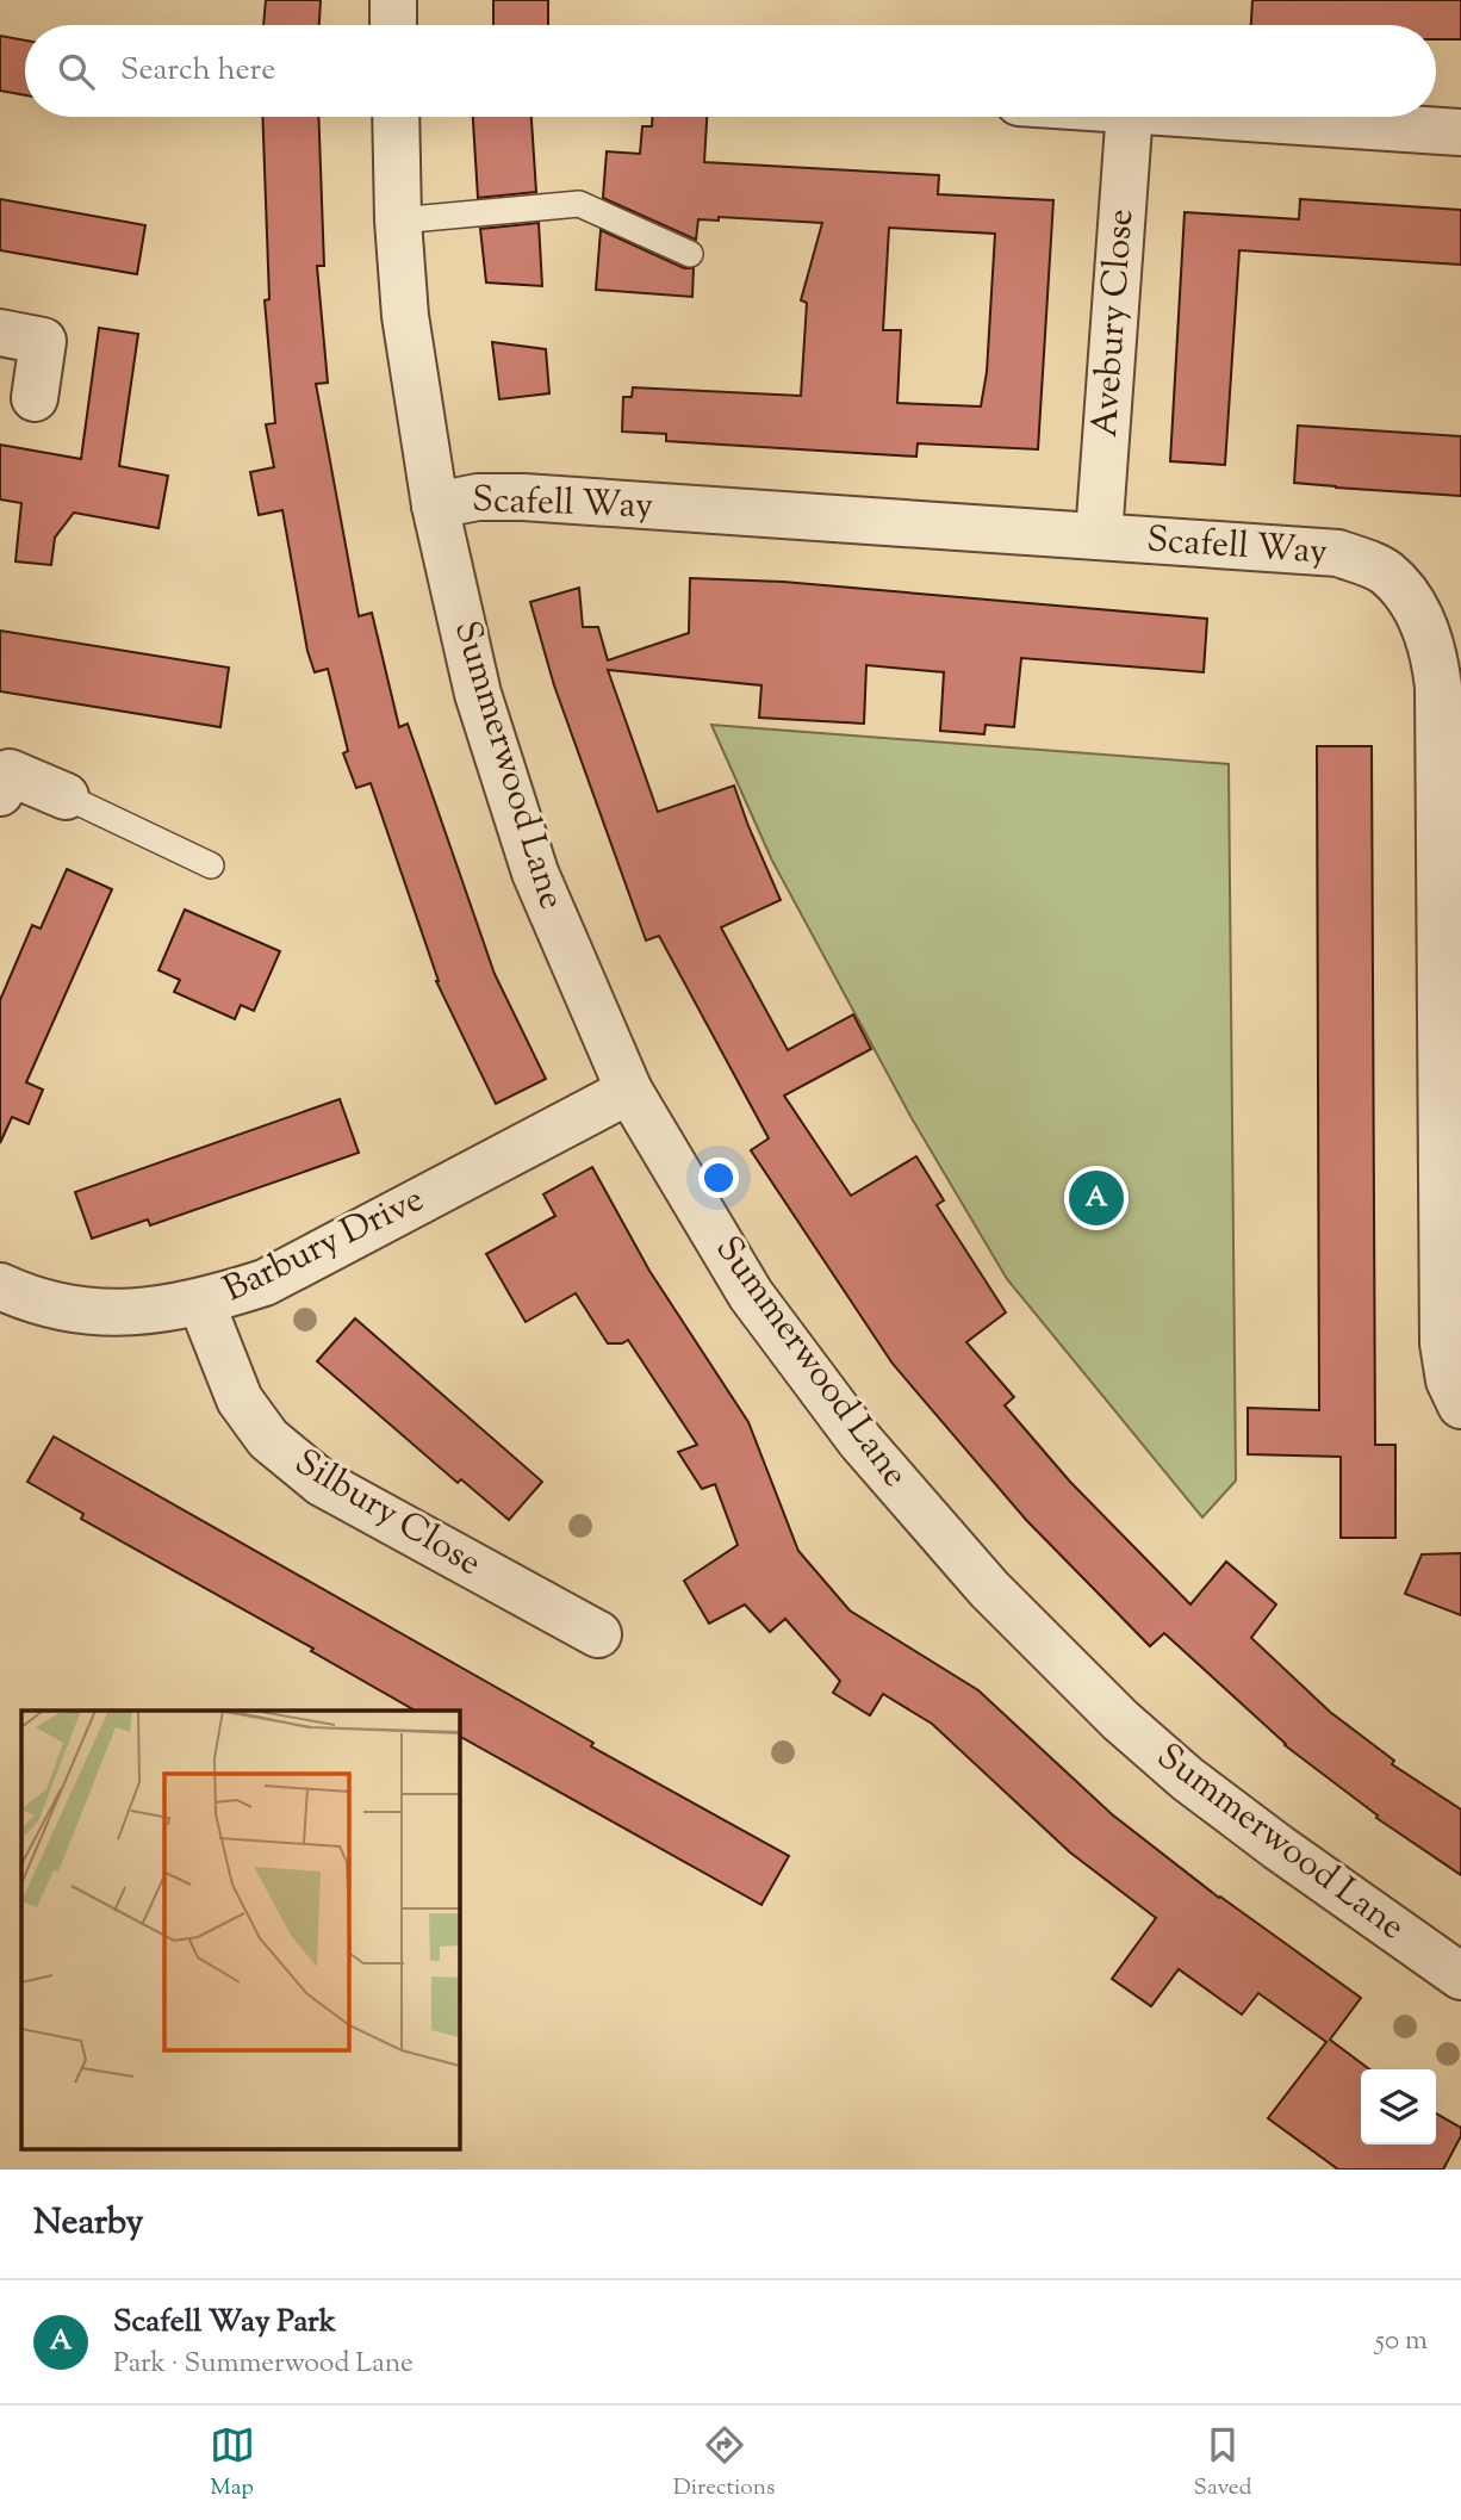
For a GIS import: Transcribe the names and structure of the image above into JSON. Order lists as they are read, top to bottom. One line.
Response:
{"streets":{"street":["Avebury Close","Scafell Way","Summerwood Lane","Barbury Drive","Silbury Close"]},"crossings":[["Avebury Close","Scafell Way"],["Scafell Way","Summerwood Lane"],["Summerwood Lane","Barbury Drive"],["Barbury Drive","Silbury Close"]],"page":{"search":"Search here","pins":"A","heading":"Nearby","list":[{"mark":"A","name":"Scafell Way Park","note":"Park · Summerwood Lane","value":"50 m"}],"nav":["Map","Directions","Saved"]}}
